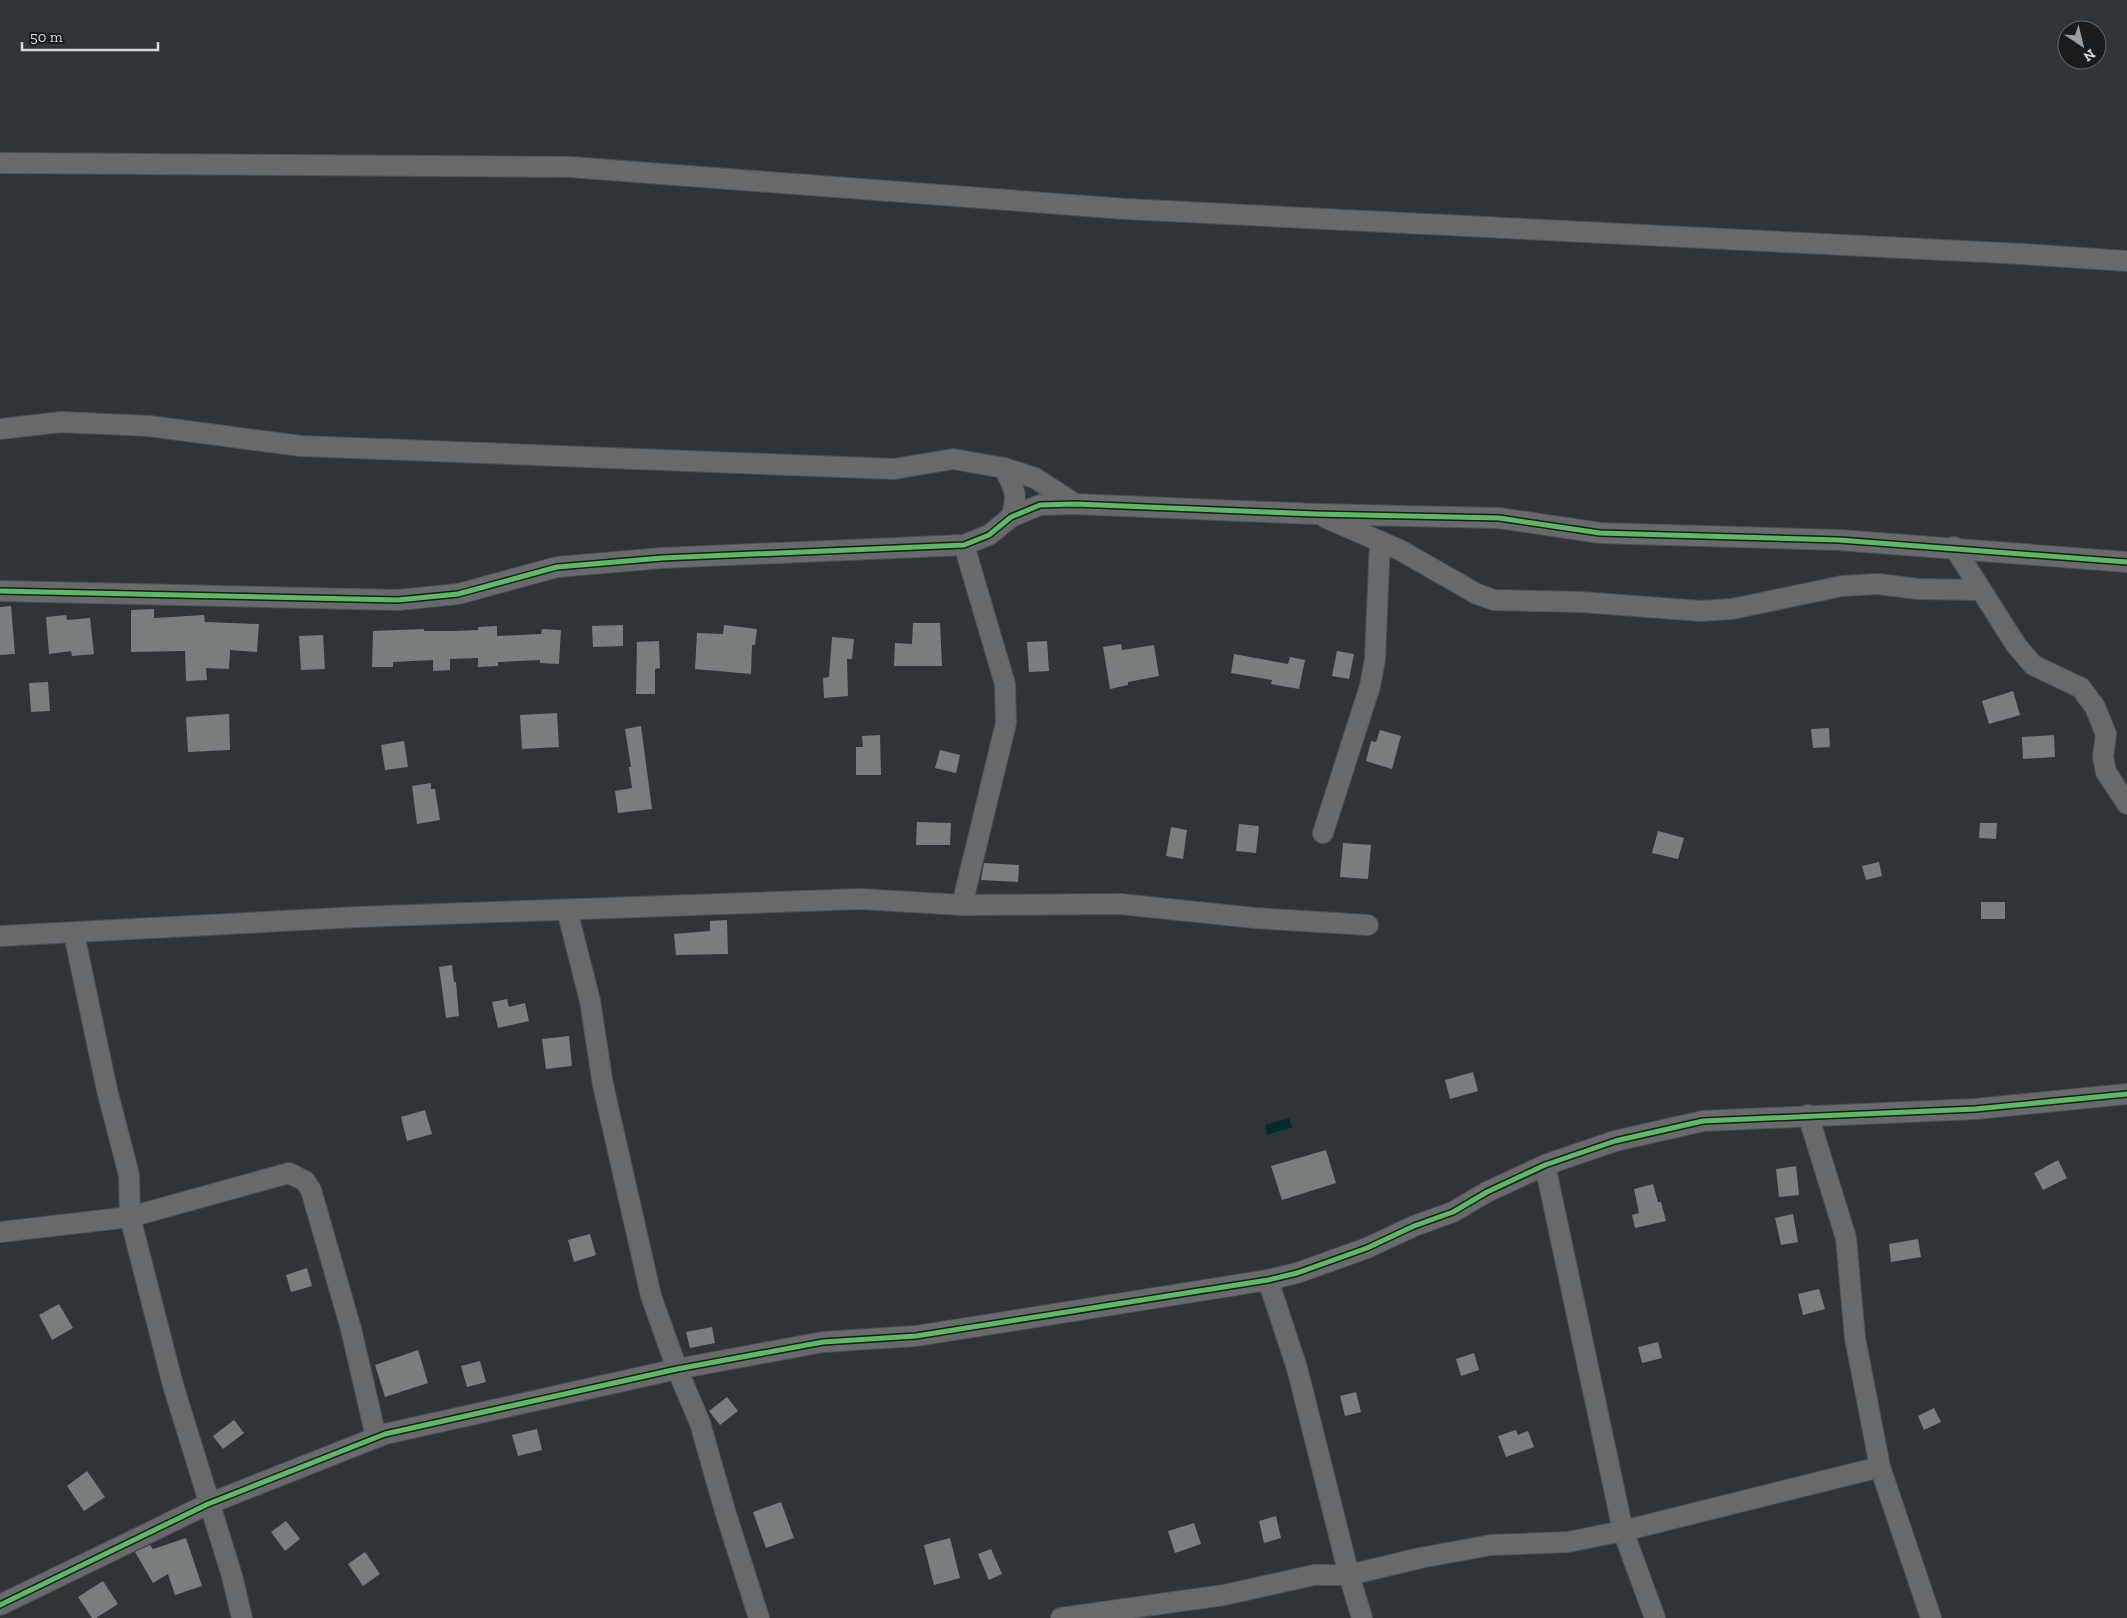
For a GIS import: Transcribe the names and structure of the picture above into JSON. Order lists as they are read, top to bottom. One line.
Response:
{"scale_bar":"50 m","north":"bottom right"}
